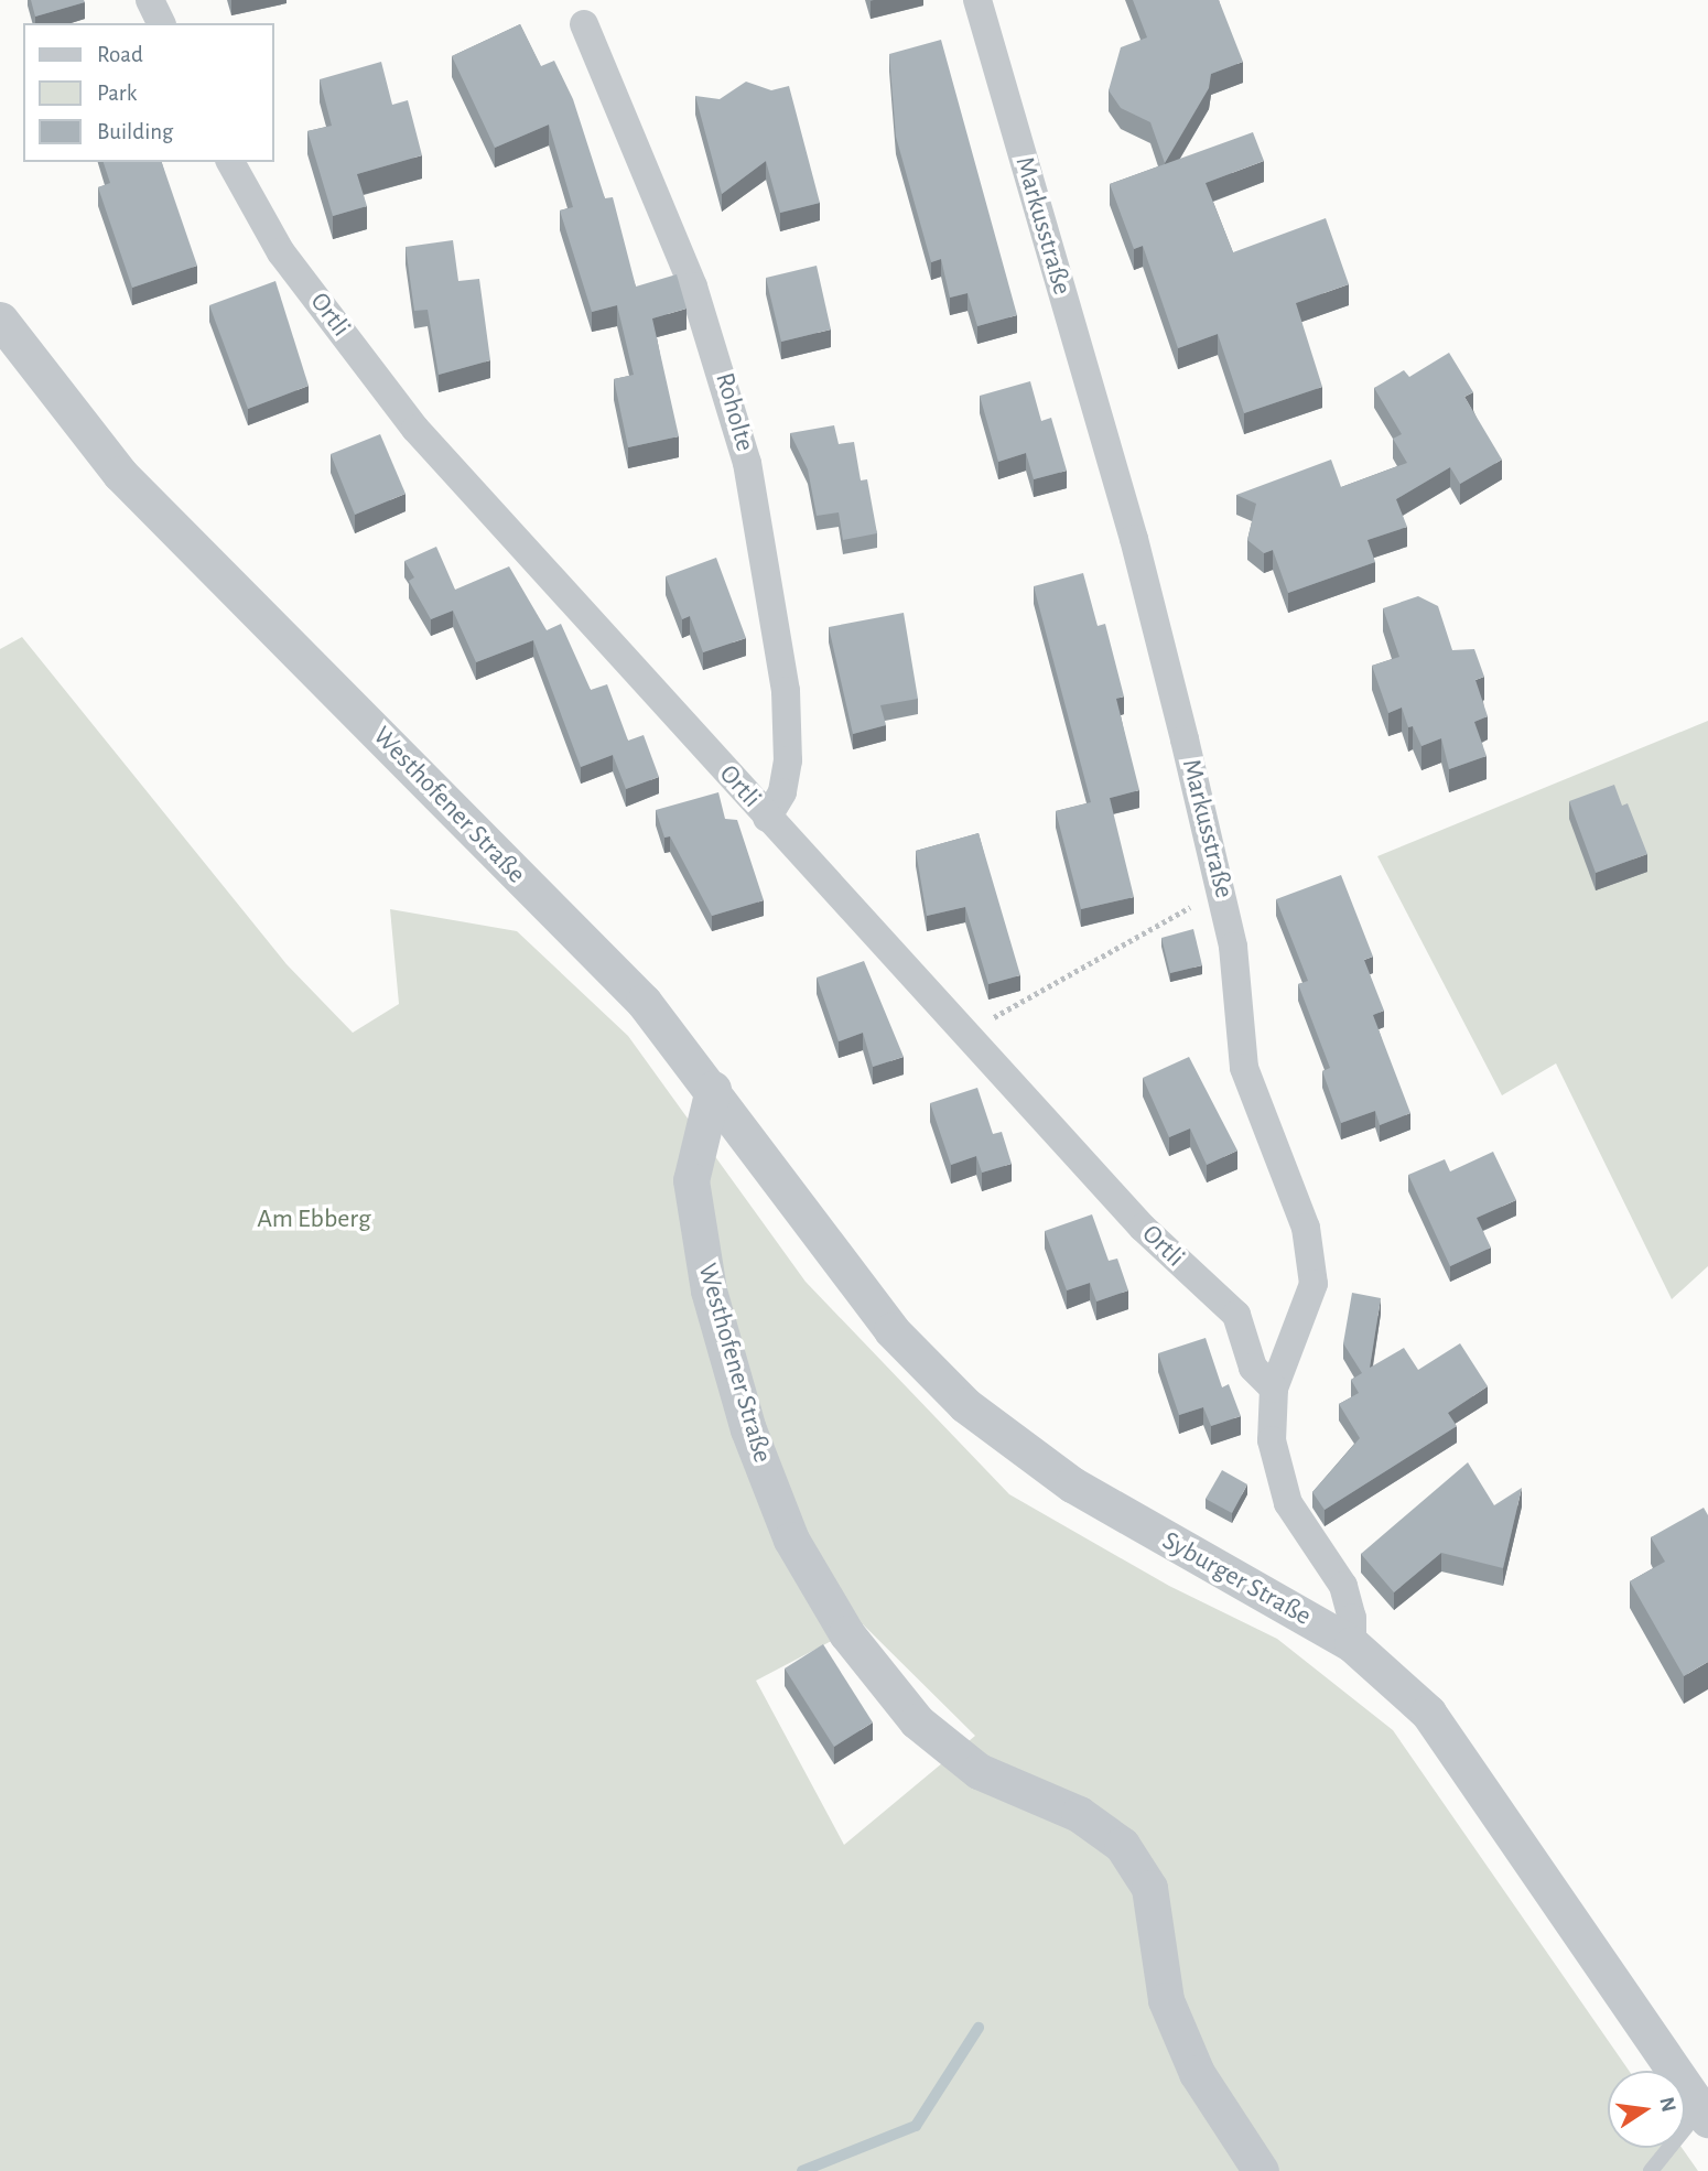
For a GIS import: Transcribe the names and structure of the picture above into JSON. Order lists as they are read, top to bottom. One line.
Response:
{"streets":{"street":["Markusstraße","Ortli","Roholte","Westhofener Straße","Syburger Straße"]},"crossings":[["Markusstraße","Ortli"],["Markusstraße","Syburger Straße"],["Ortli","Roholte"],["Westhofener Straße","Syburger Straße"]],"parks":["Am Ebberg"],"legend":["Road","Park","Building"],"north":"right"}
